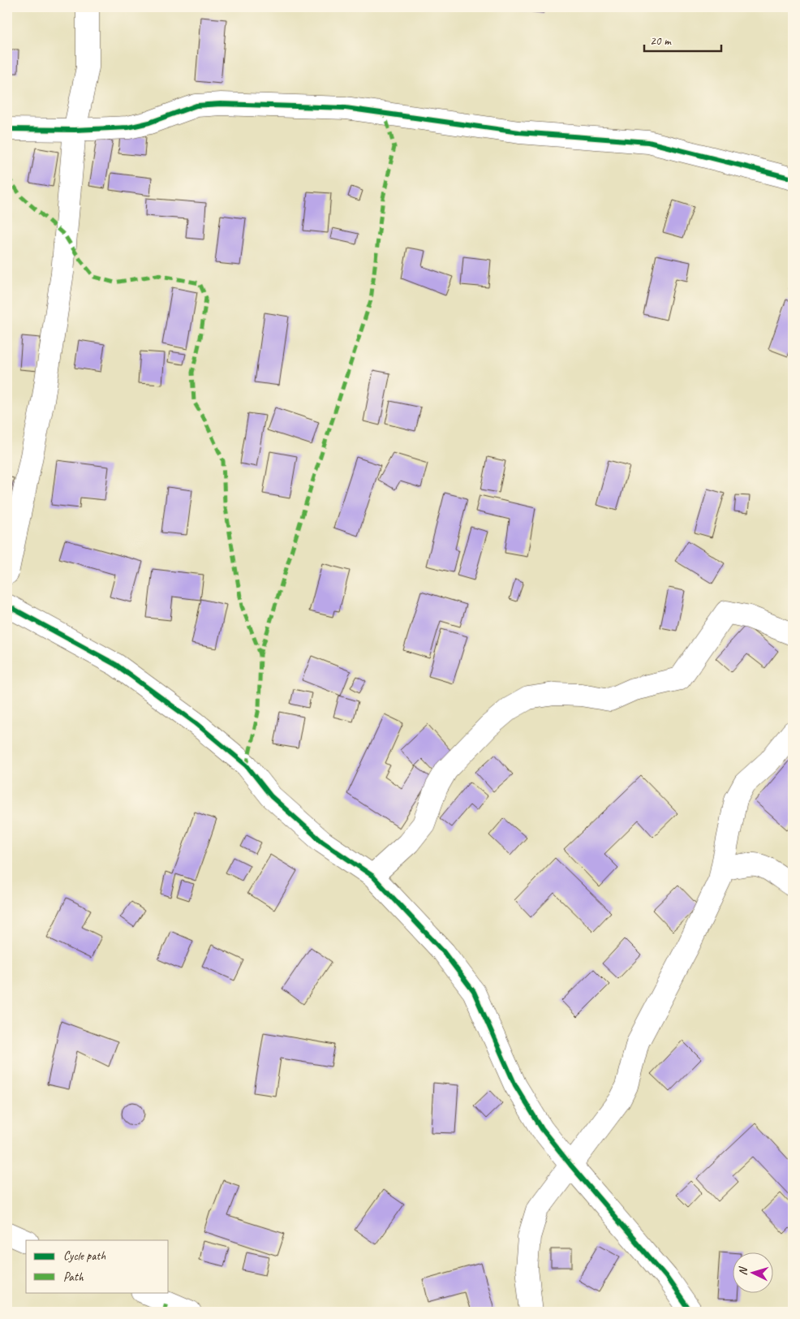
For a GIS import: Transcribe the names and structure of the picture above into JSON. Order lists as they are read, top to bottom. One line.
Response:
{"legend":["Cycle path","Path"],"scale_bar":"20 m","north":"left"}
